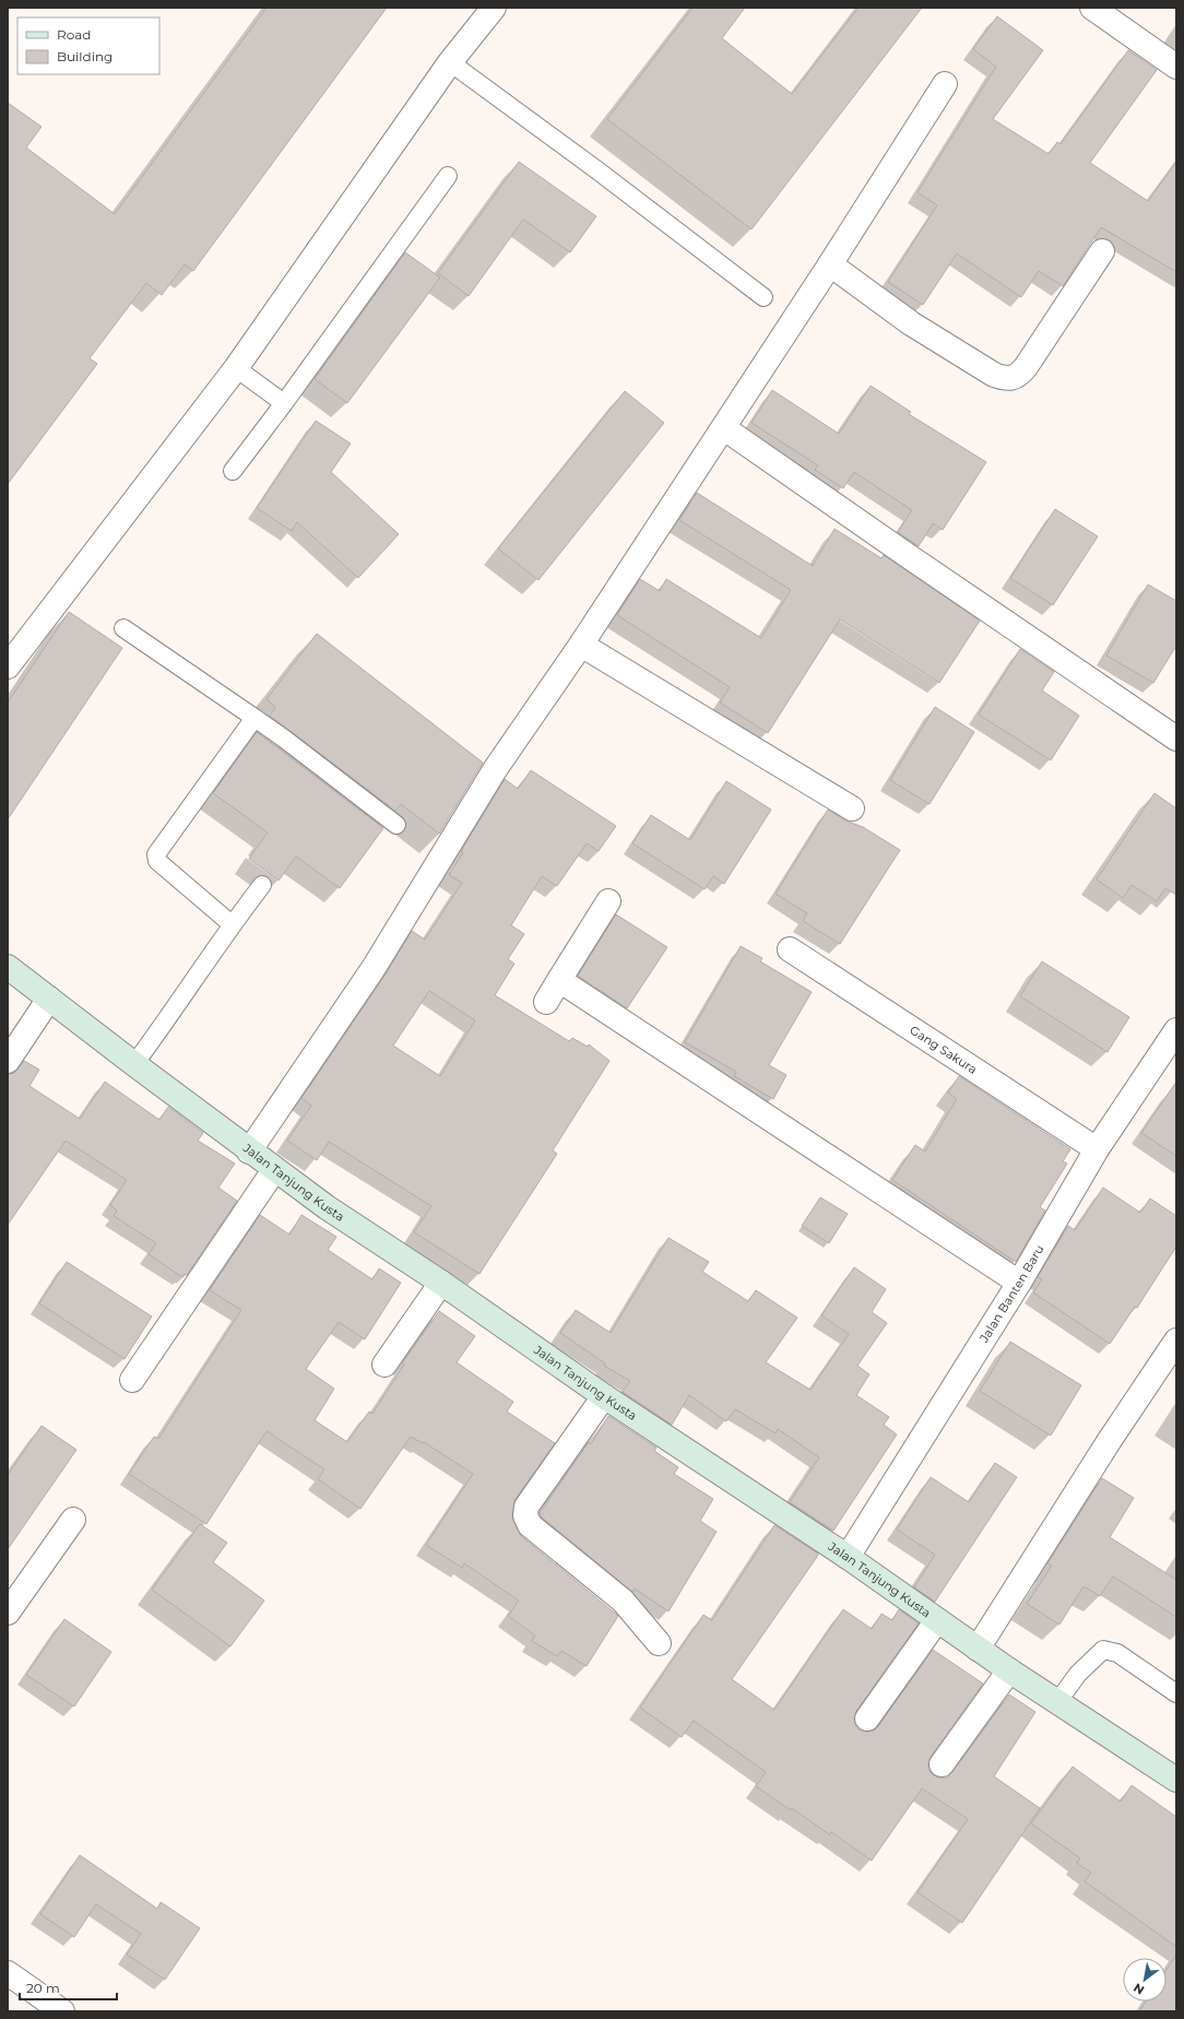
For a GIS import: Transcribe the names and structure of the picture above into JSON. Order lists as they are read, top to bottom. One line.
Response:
{"streets":{"street":["Gang Sakura","Jalan Tanjung Kusta","Jalan Banten Baru"]},"crossings":[["Gang Sakura","Jalan Banten Baru"],["Jalan Tanjung Kusta","Jalan Banten Baru"]],"legend":["Road","Building"],"scale_bar":"20 m","north":"bottom left"}
